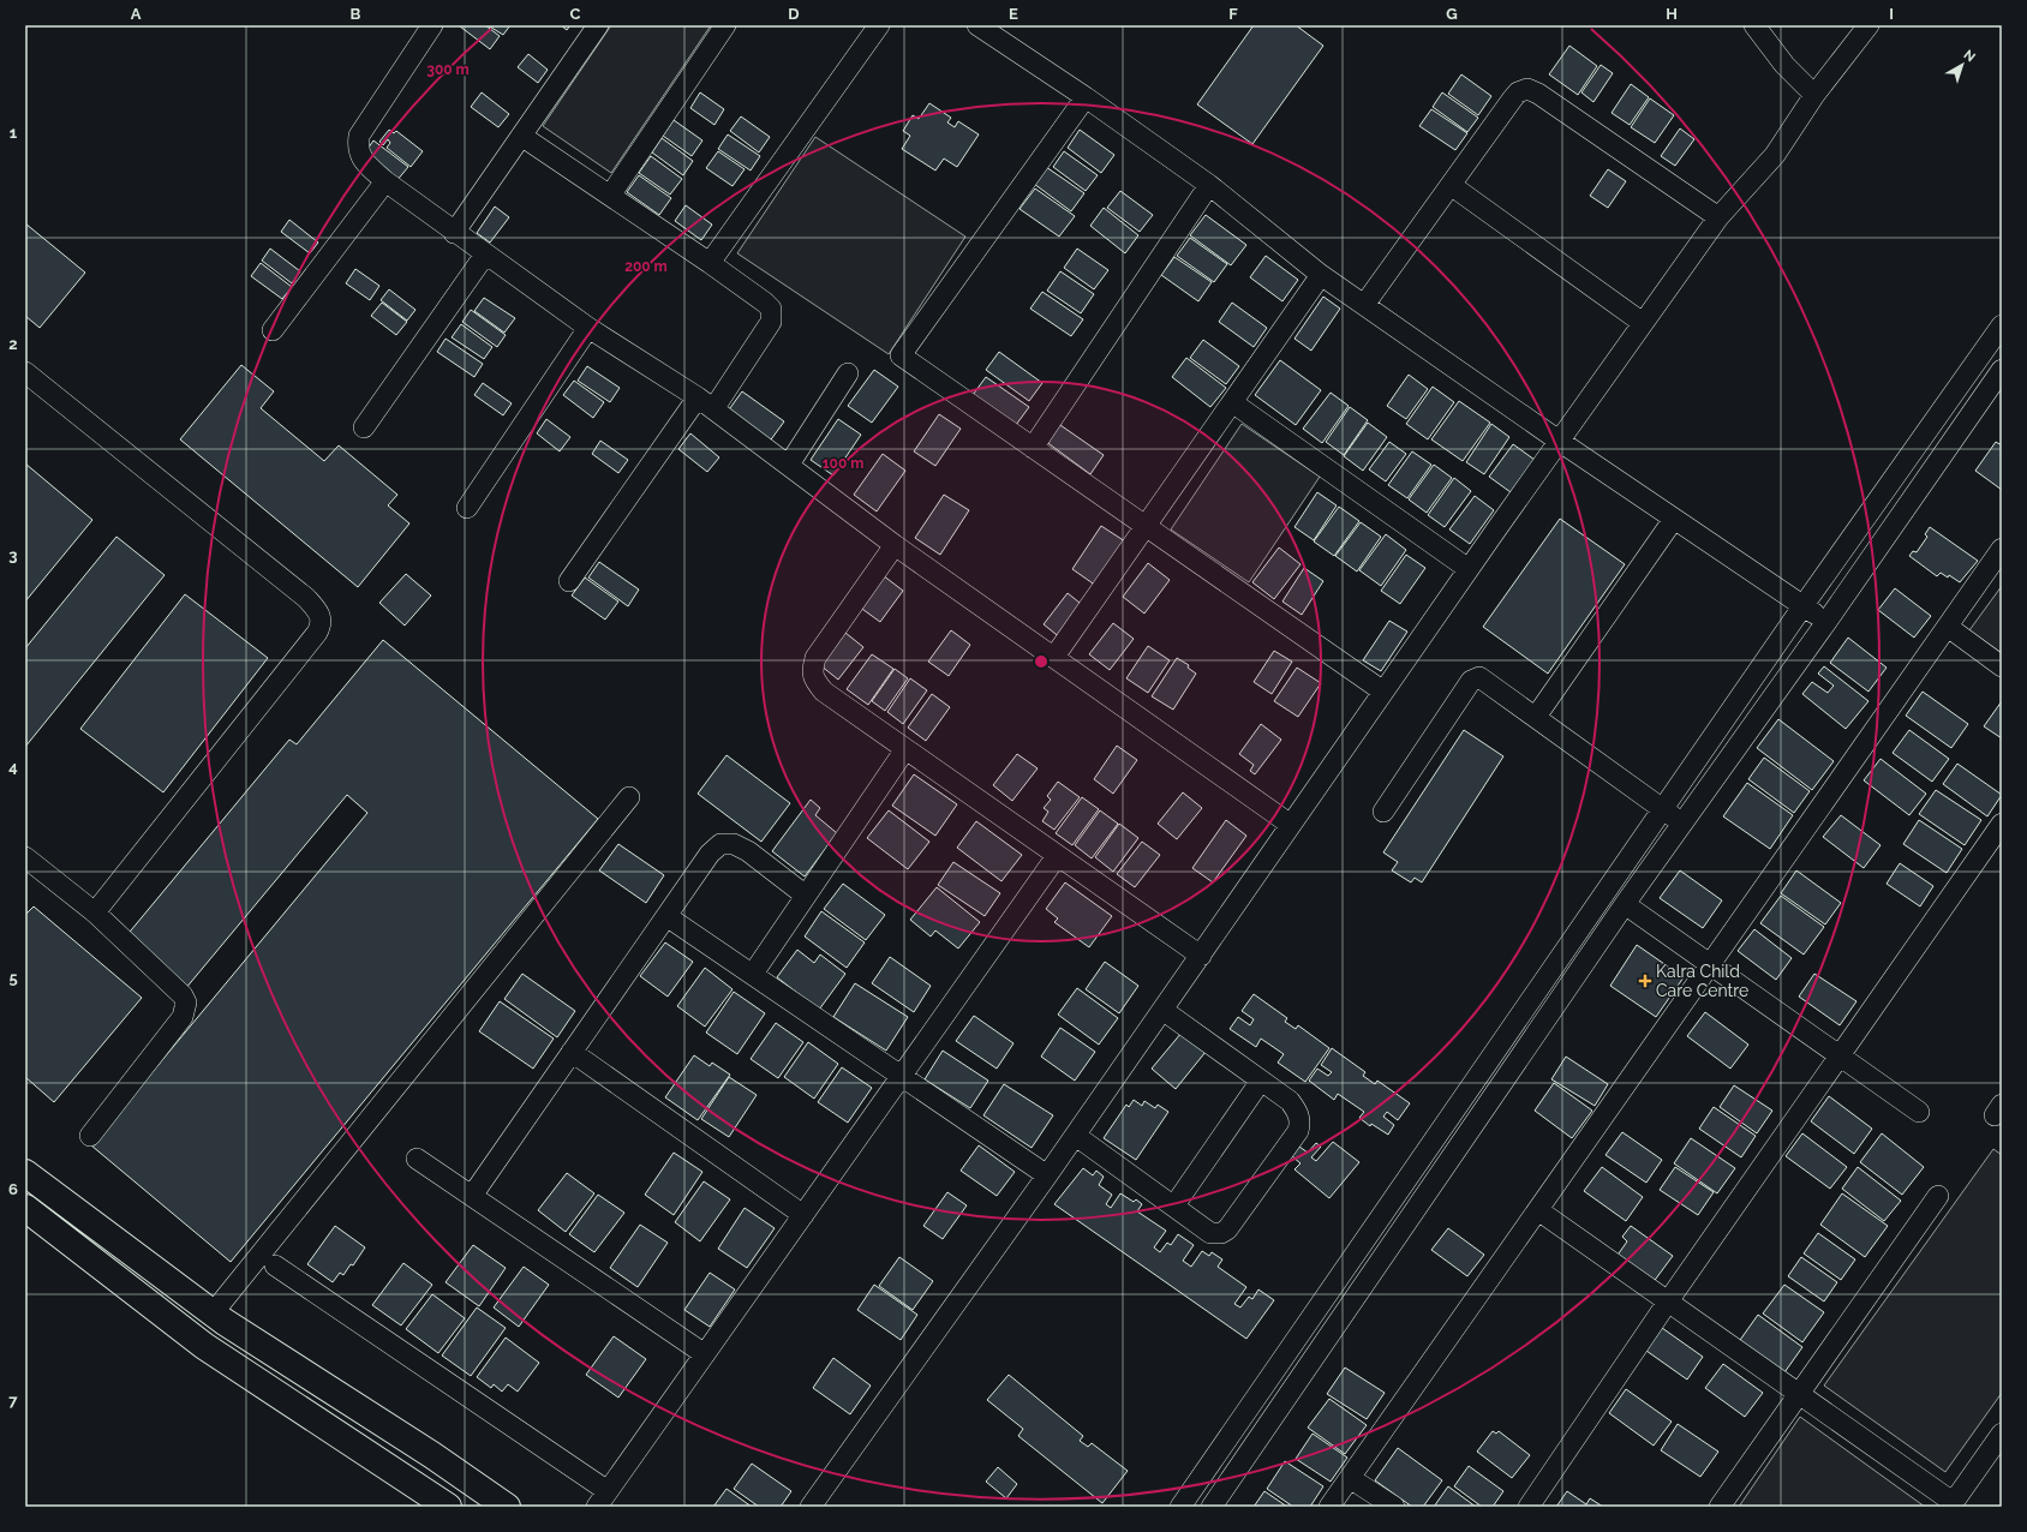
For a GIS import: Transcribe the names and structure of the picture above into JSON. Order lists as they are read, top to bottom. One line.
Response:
{"places":{"health":["Kalra Child Care Centre"]},"north":"top right","grid":{"columns":["A","B","C","D","E","F","G","H","I"],"rows":["1","2","3","4","5","6","7"]},"rings":["300 m","200 m","100 m"]}
